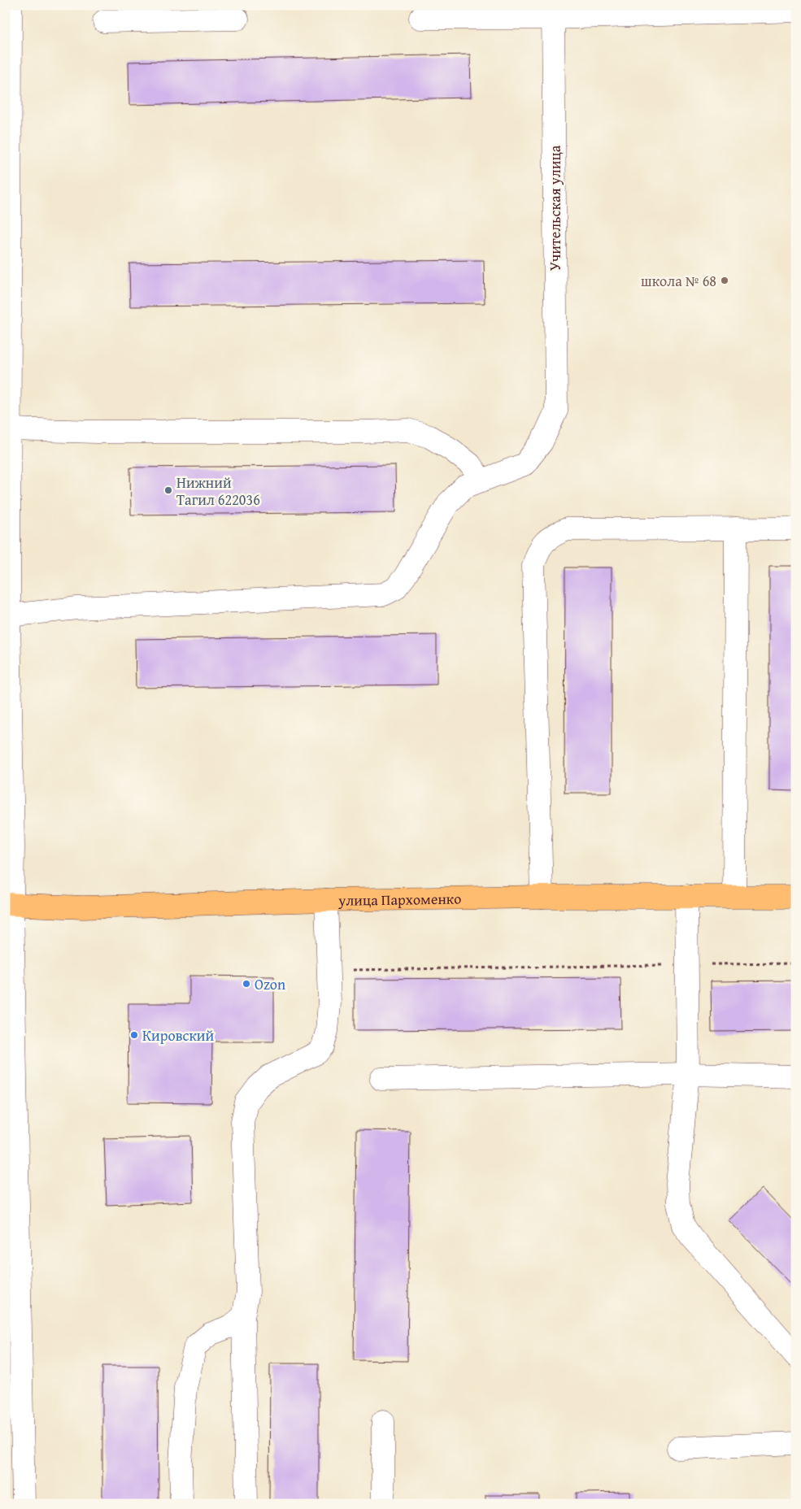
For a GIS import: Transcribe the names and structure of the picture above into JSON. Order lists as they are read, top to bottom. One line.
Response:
{"streets":{"main road":["улица Пархоменко"],"street":["Учительская улица"]},"places":["школа № 68","Нижний Тагил 622036","Ozon","Кировский"]}
